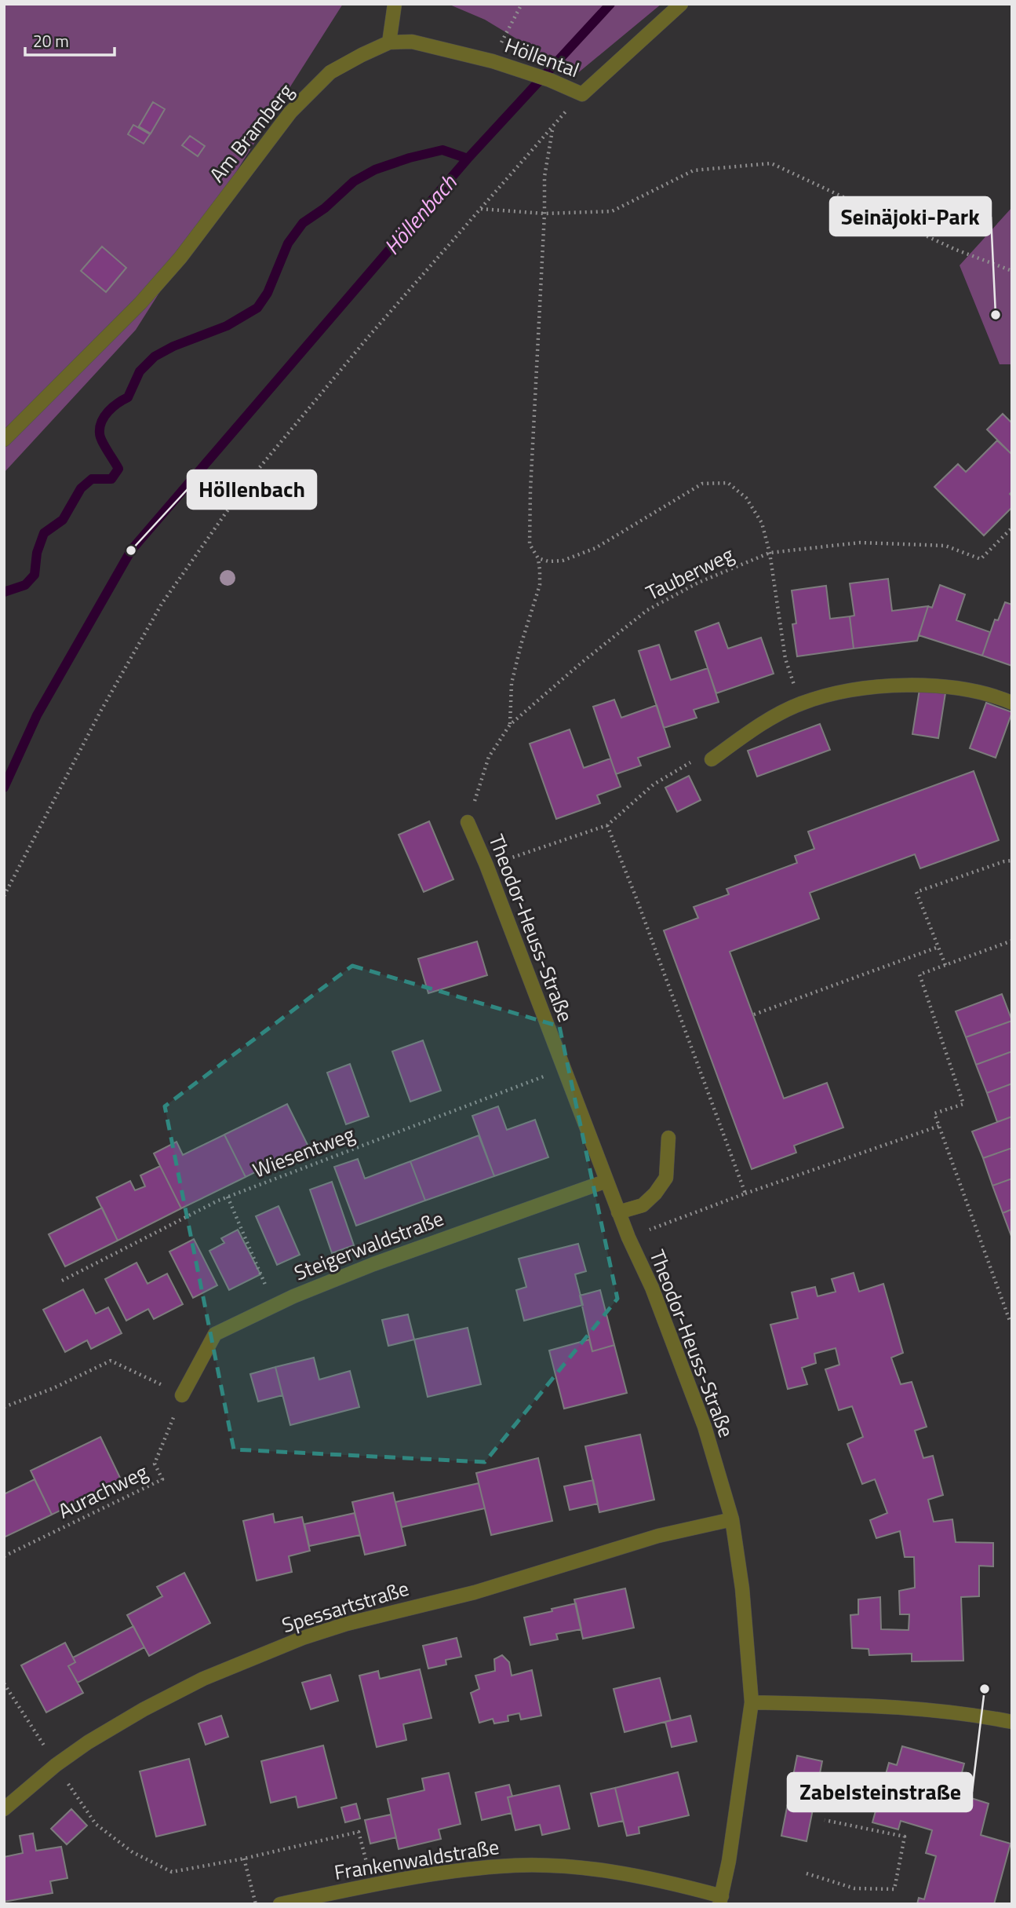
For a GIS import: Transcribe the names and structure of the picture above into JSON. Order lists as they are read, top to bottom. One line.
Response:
{"streets":{"street":["Höllental","Am Bramberg","Theodor-Heuss-Straße","Steigerwaldstraße","Spessartstraße","Frankenwaldstraße"],"path":["Tauberweg","Wiesentweg","Aurachweg"]},"crossings":[["Höllental","Am Bramberg"],["Tauberweg","Theodor-Heuss-Straße"],["Theodor-Heuss-Straße","Wiesentweg"],["Theodor-Heuss-Straße","Steigerwaldstraße"],["Theodor-Heuss-Straße","Spessartstraße"],["Theodor-Heuss-Straße","Frankenwaldstraße"],["Steigerwaldstraße","Aurachweg"]],"water":["Höllenbach"],"places":["Seinäjoki-Park","Höllenbach","Zabelsteinstraße"],"scale_bar":"20 m"}
